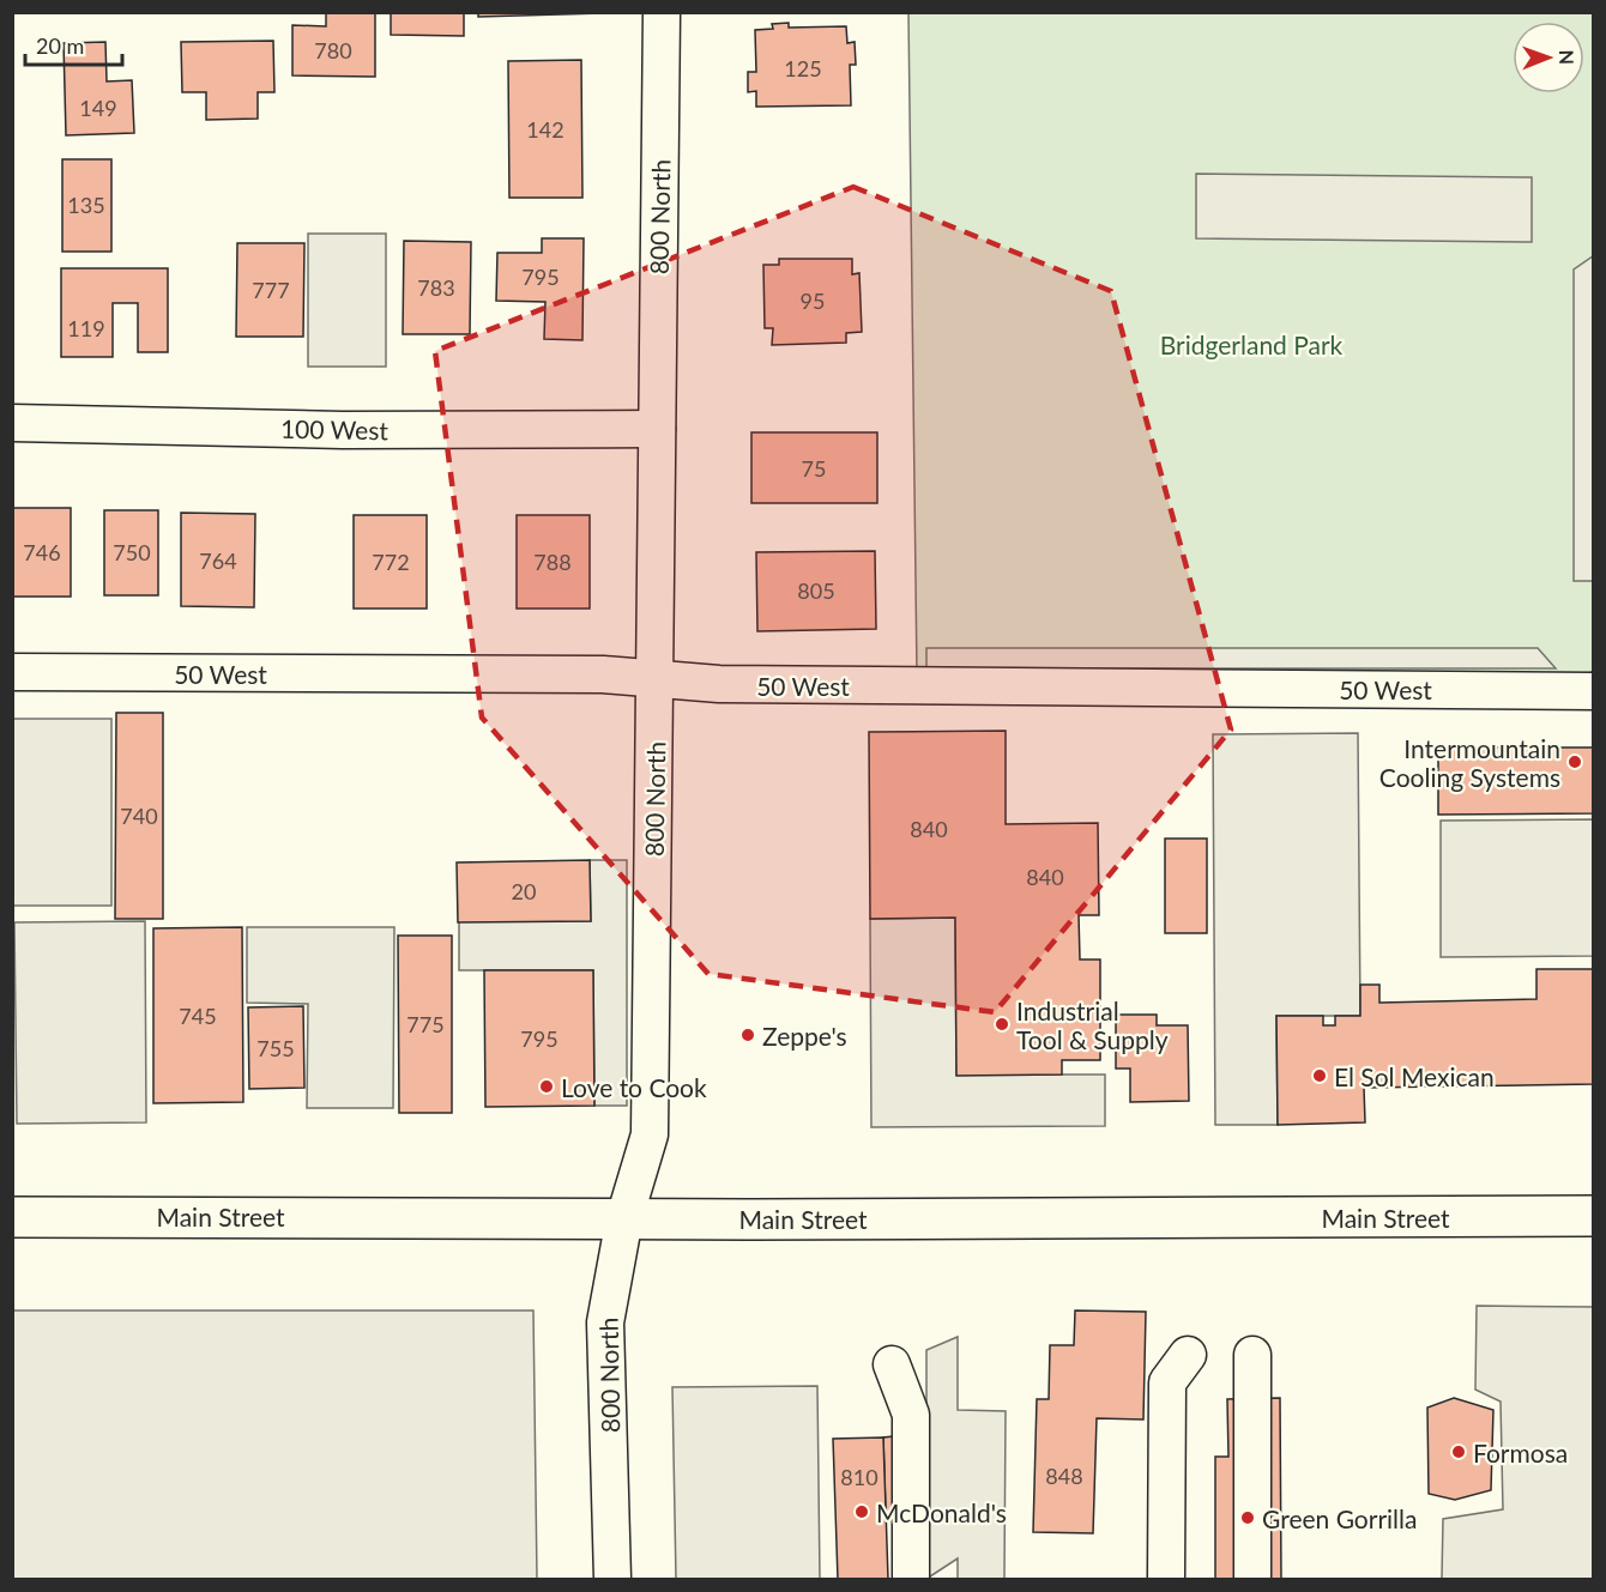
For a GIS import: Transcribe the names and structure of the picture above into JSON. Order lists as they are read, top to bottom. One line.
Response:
{"streets":{"main road":["Main Street"],"street":["800 North","100 West","50 West"]},"crossings":[["800 North","100 West"],["800 North","50 West"],["800 North","Main Street"]],"parks":["Bridgerland Park"],"places":["Intermountain Cooling Systems","Industrial Tool & Supply","Zeppe's","El Sol Mexican","Love to Cook","Formosa","McDonald's","Green Gorrilla"],"house_numbers":["780","125","149","142","135","795","783","777","95","119","75","746","750","764","772","788","805","740","840","840","20","745","775","795","755","848","810"],"scale_bar":"20 m","north":"right"}
